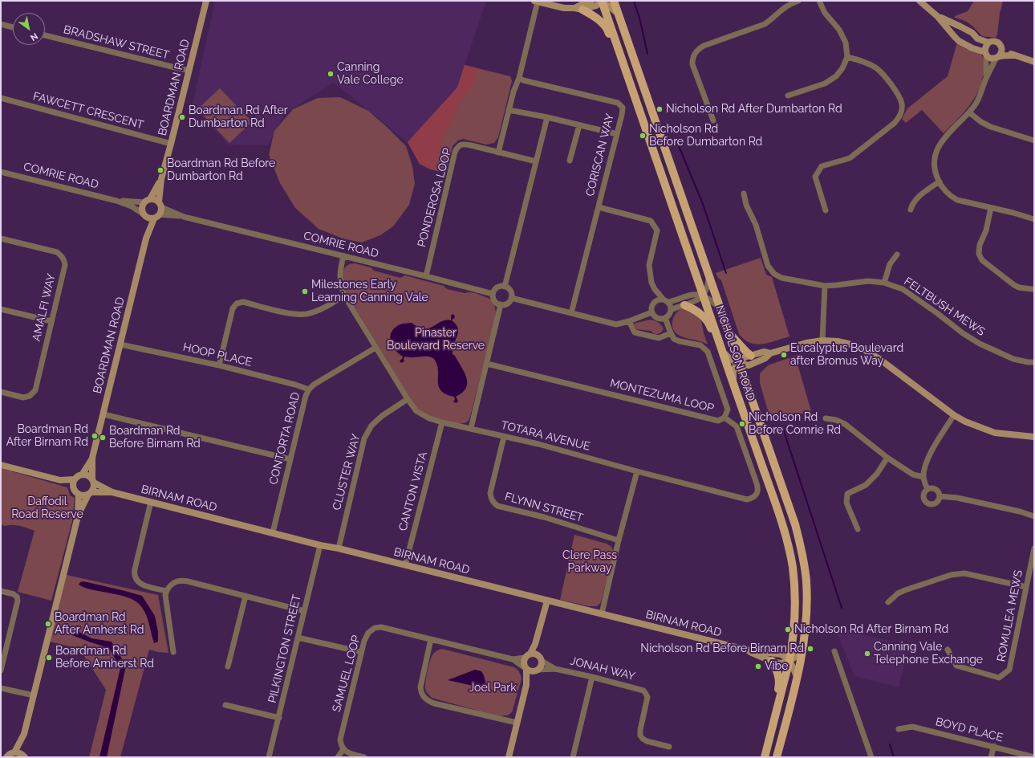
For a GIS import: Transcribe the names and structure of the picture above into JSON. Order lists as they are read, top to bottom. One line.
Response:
{"streets":{"main road":["NICHOLSON ROAD"],"street":["BRADSHAW STREET","BOARDMAN ROAD","FAWCETT CRESCENT","CORISCAN WAY","COMRIE ROAD","PONDEROSA LOOP","FELTBUSH MEWS","AMALFI WAY","HOOP PLACE","MONTEZUMA LOOP","TOTARA AVENUE","CONTORTA ROAD","CLUSTER WAY","CANTON VISTA","BIRNAM ROAD","FLYNN STREET","ROMULEA MEWS","PILKINGTON STREET","JONAH WAY","SAMUEL LOOP","BOYD PLACE"]},"crossings":[["BRADSHAW STREET","BOARDMAN ROAD"],["BOARDMAN ROAD","FAWCETT CRESCENT"],["BOARDMAN ROAD","COMRIE ROAD"],["BOARDMAN ROAD","HOOP PLACE"],["BOARDMAN ROAD","BIRNAM ROAD"],["COMRIE ROAD","PONDEROSA LOOP"],["COMRIE ROAD","TOTARA AVENUE"],["NICHOLSON ROAD","BIRNAM ROAD"],["HOOP PLACE","CONTORTA ROAD"],["MONTEZUMA LOOP","TOTARA AVENUE"],["TOTARA AVENUE","CONTORTA ROAD"],["TOTARA AVENUE","CLUSTER WAY"],["TOTARA AVENUE","CANTON VISTA"],["TOTARA AVENUE","FLYNN STREET"],["CONTORTA ROAD","BIRNAM ROAD"],["CLUSTER WAY","BIRNAM ROAD"],["CANTON VISTA","BIRNAM ROAD"],["BIRNAM ROAD","PILKINGTON STREET"],["JONAH WAY","SAMUEL LOOP"]],"parks":["Pinaster Boulevard Reserve","Daffodil Road Reserve","Clere Pass Parkway","Joel Park"],"places":["Canning Vale College","Nicholson Rd After Dumbarton Rd","Boardman Rd After Dumbarton Rd","Nicholson Rd Before Dumbarton Rd","Boardman Rd Before Dumbarton Rd","Milestones Early Learning Canning Vale","Eucalyptus Boulevard after Bromus Way","Nicholson Rd Before Comrie Rd","Boardman Rd After Birnam Rd","Boardman Rd Before Birnam Rd","Boardman Rd After Amherst Rd","Nicholson Rd After Birnam Rd","Nicholson Rd Before Birnam Rd","Canning Vale Telephone Exchange","Boardman Rd Before Amherst Rd","Vibe"],"north":"bottom right"}
